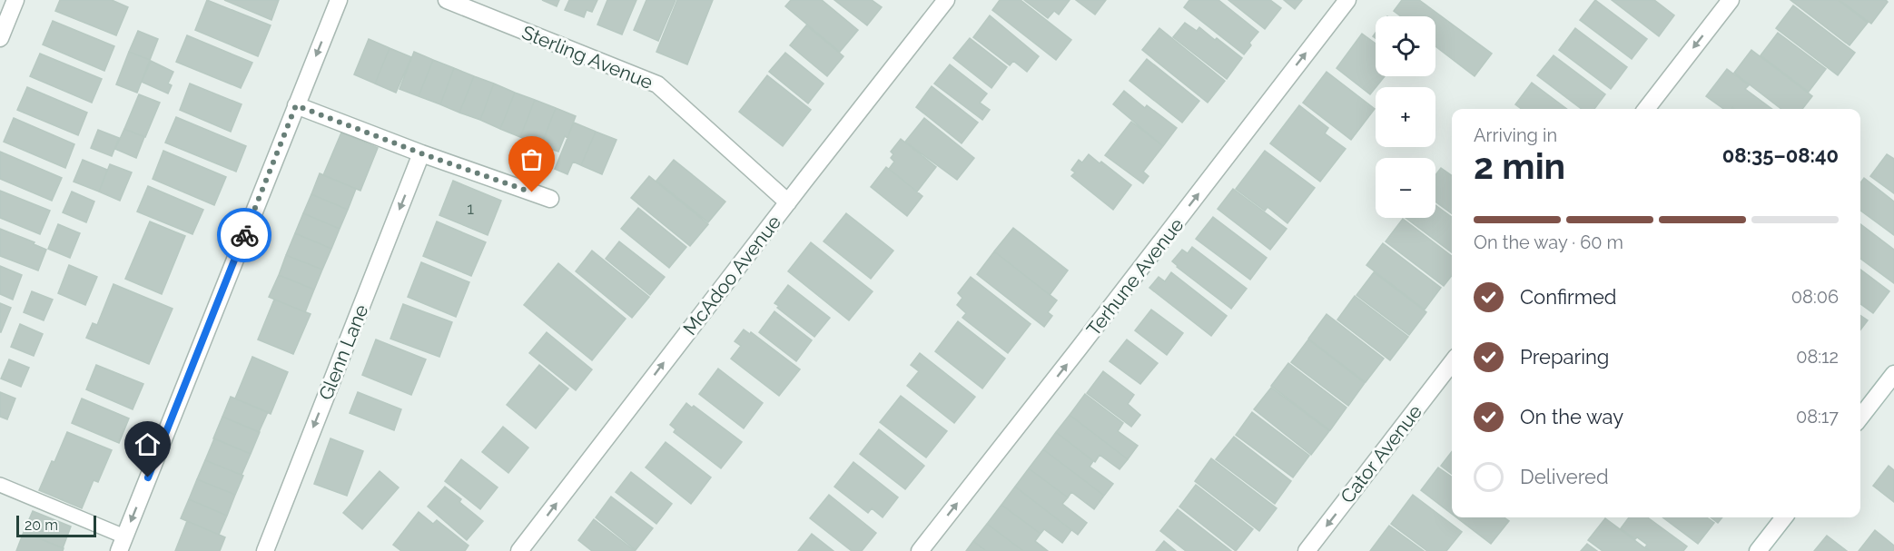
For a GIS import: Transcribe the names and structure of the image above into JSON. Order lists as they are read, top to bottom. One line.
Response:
{"streets":{"street":["Sterling Avenue","McAdoo Avenue","Terhune Avenue","Glenn Lane","Cator Avenue"]},"crossings":[["Sterling Avenue","McAdoo Avenue"]],"one_way":["McAdoo Avenue","Terhune Avenue","Cator Avenue"],"house_numbers":["1"],"scale_bar":"20 m","page":{"map_buttons":["+","−"],"heading":["2 min","Arriving in","08:35–08:40"],"bar":"On the way · 60 m","list":[["Confirmed","08:06"],["Preparing","08:12"],["On the way","08:17"],"Delivered"],"scale":"20 m"}}
